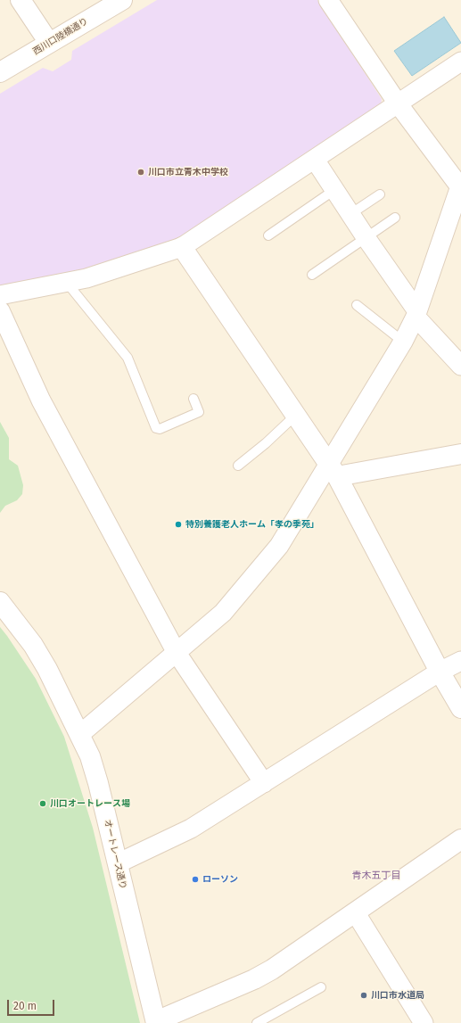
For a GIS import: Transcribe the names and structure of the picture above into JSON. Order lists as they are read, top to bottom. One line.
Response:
{"streets":{"street":["西川口陸橋通り","オートレース通り"]},"districts":["青木五丁目"],"places":["川口市立青木中学校","特別養護老人ホーム「孝の季苑」","川口オートレース場","ローソン","川口市水道局"],"scale_bar":"20 m"}
